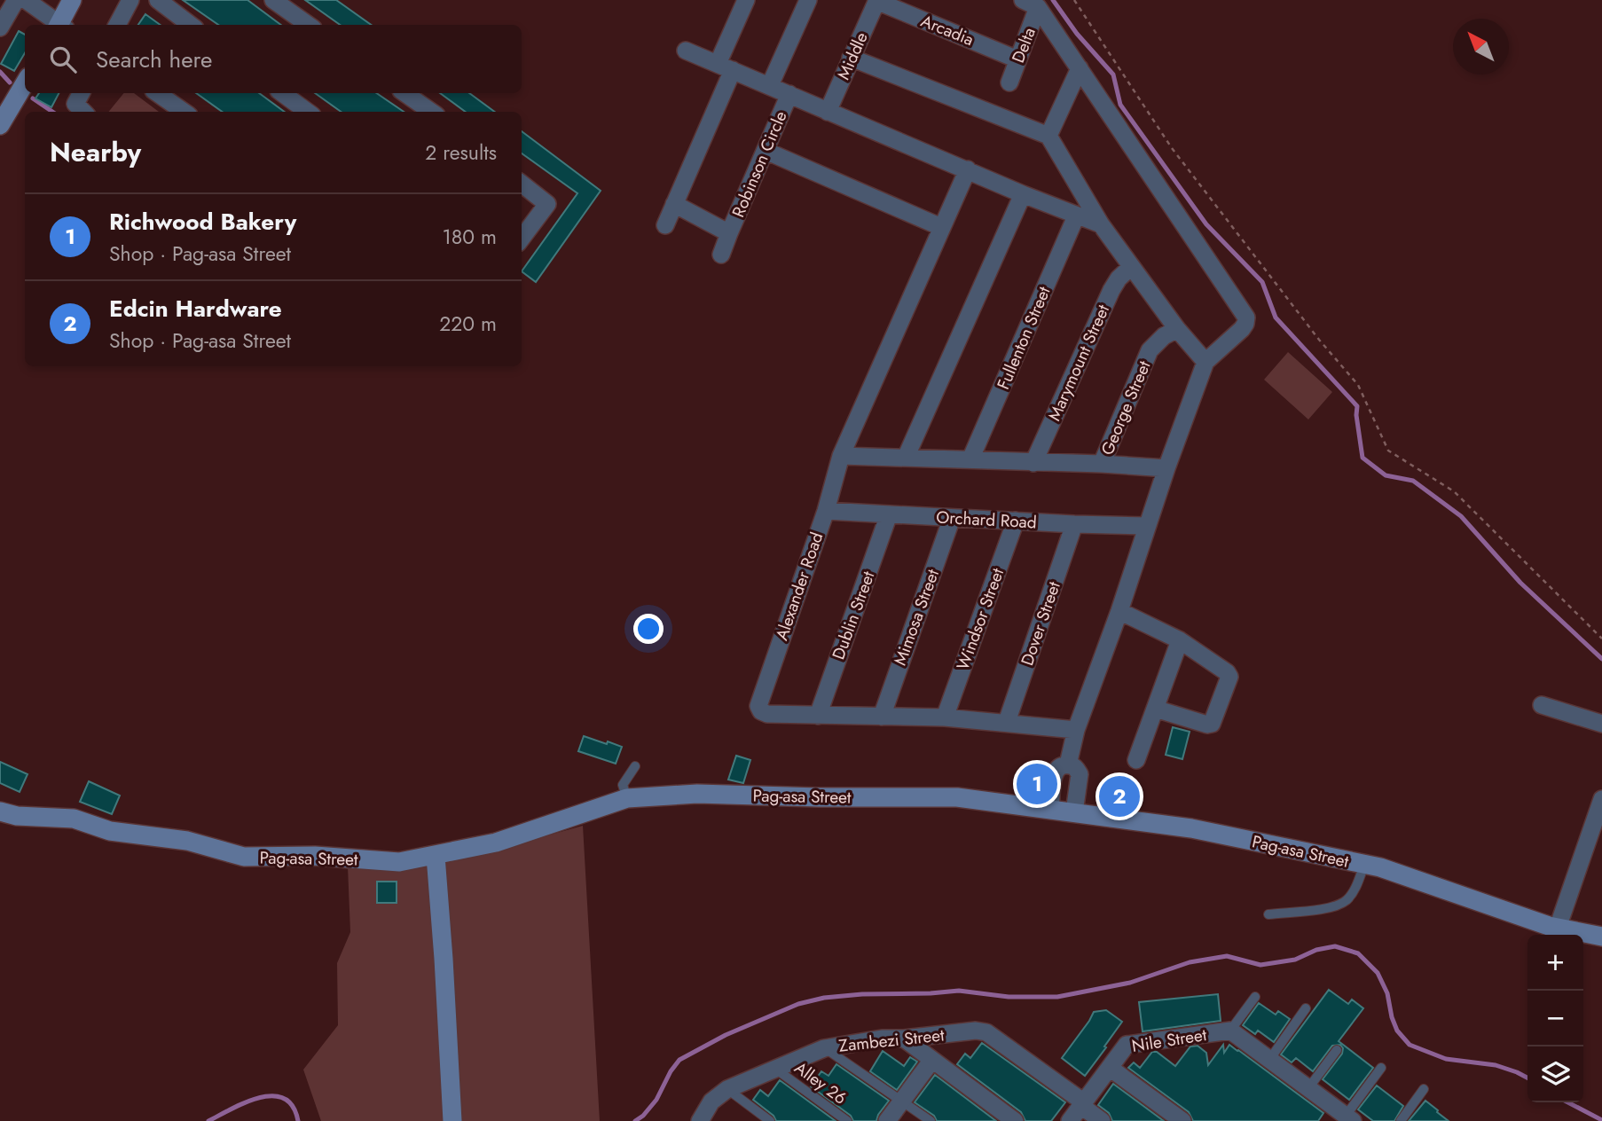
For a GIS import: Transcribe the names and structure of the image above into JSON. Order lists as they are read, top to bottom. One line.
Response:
{"streets":{"street":["Arcadia","Delta","Middle","Robinson Circle","Fullenton Street","Marymount Street","George Street","Orchard Road","Alexander Road","Dublin Street","Mimosa Street","Windsor Street","Dover Street","Pag-asa Street","Zambezi Street","Nile Street"],"lane":["Alley 26"]},"crossings":[["Arcadia","Delta"],["Arcadia","Middle"],["Orchard Road","Alexander Road"],["Orchard Road","Dublin Street"],["Orchard Road","Mimosa Street"],["Orchard Road","Windsor Street"],["Orchard Road","Dover Street"],["Alexander Road","Dublin Street"],["Alexander Road","Mimosa Street"],["Alexander Road","Windsor Street"],["Alexander Road","Dover Street"],["Zambezi Street","Nile Street"],["Zambezi Street","Alley 26"]],"north":"top left","page":{"search":"Search here","heading":["Nearby","2 results"],"list":[{"mark":"1","name":"Richwood Bakery","note":"Shop · Pag-asa Street","value":"180 m"},{"mark":"2","name":"Edcin Hardware","note":"Shop · Pag-asa Street","value":"220 m"}],"pins":["1","2"],"map_buttons":["+","−"]}}
